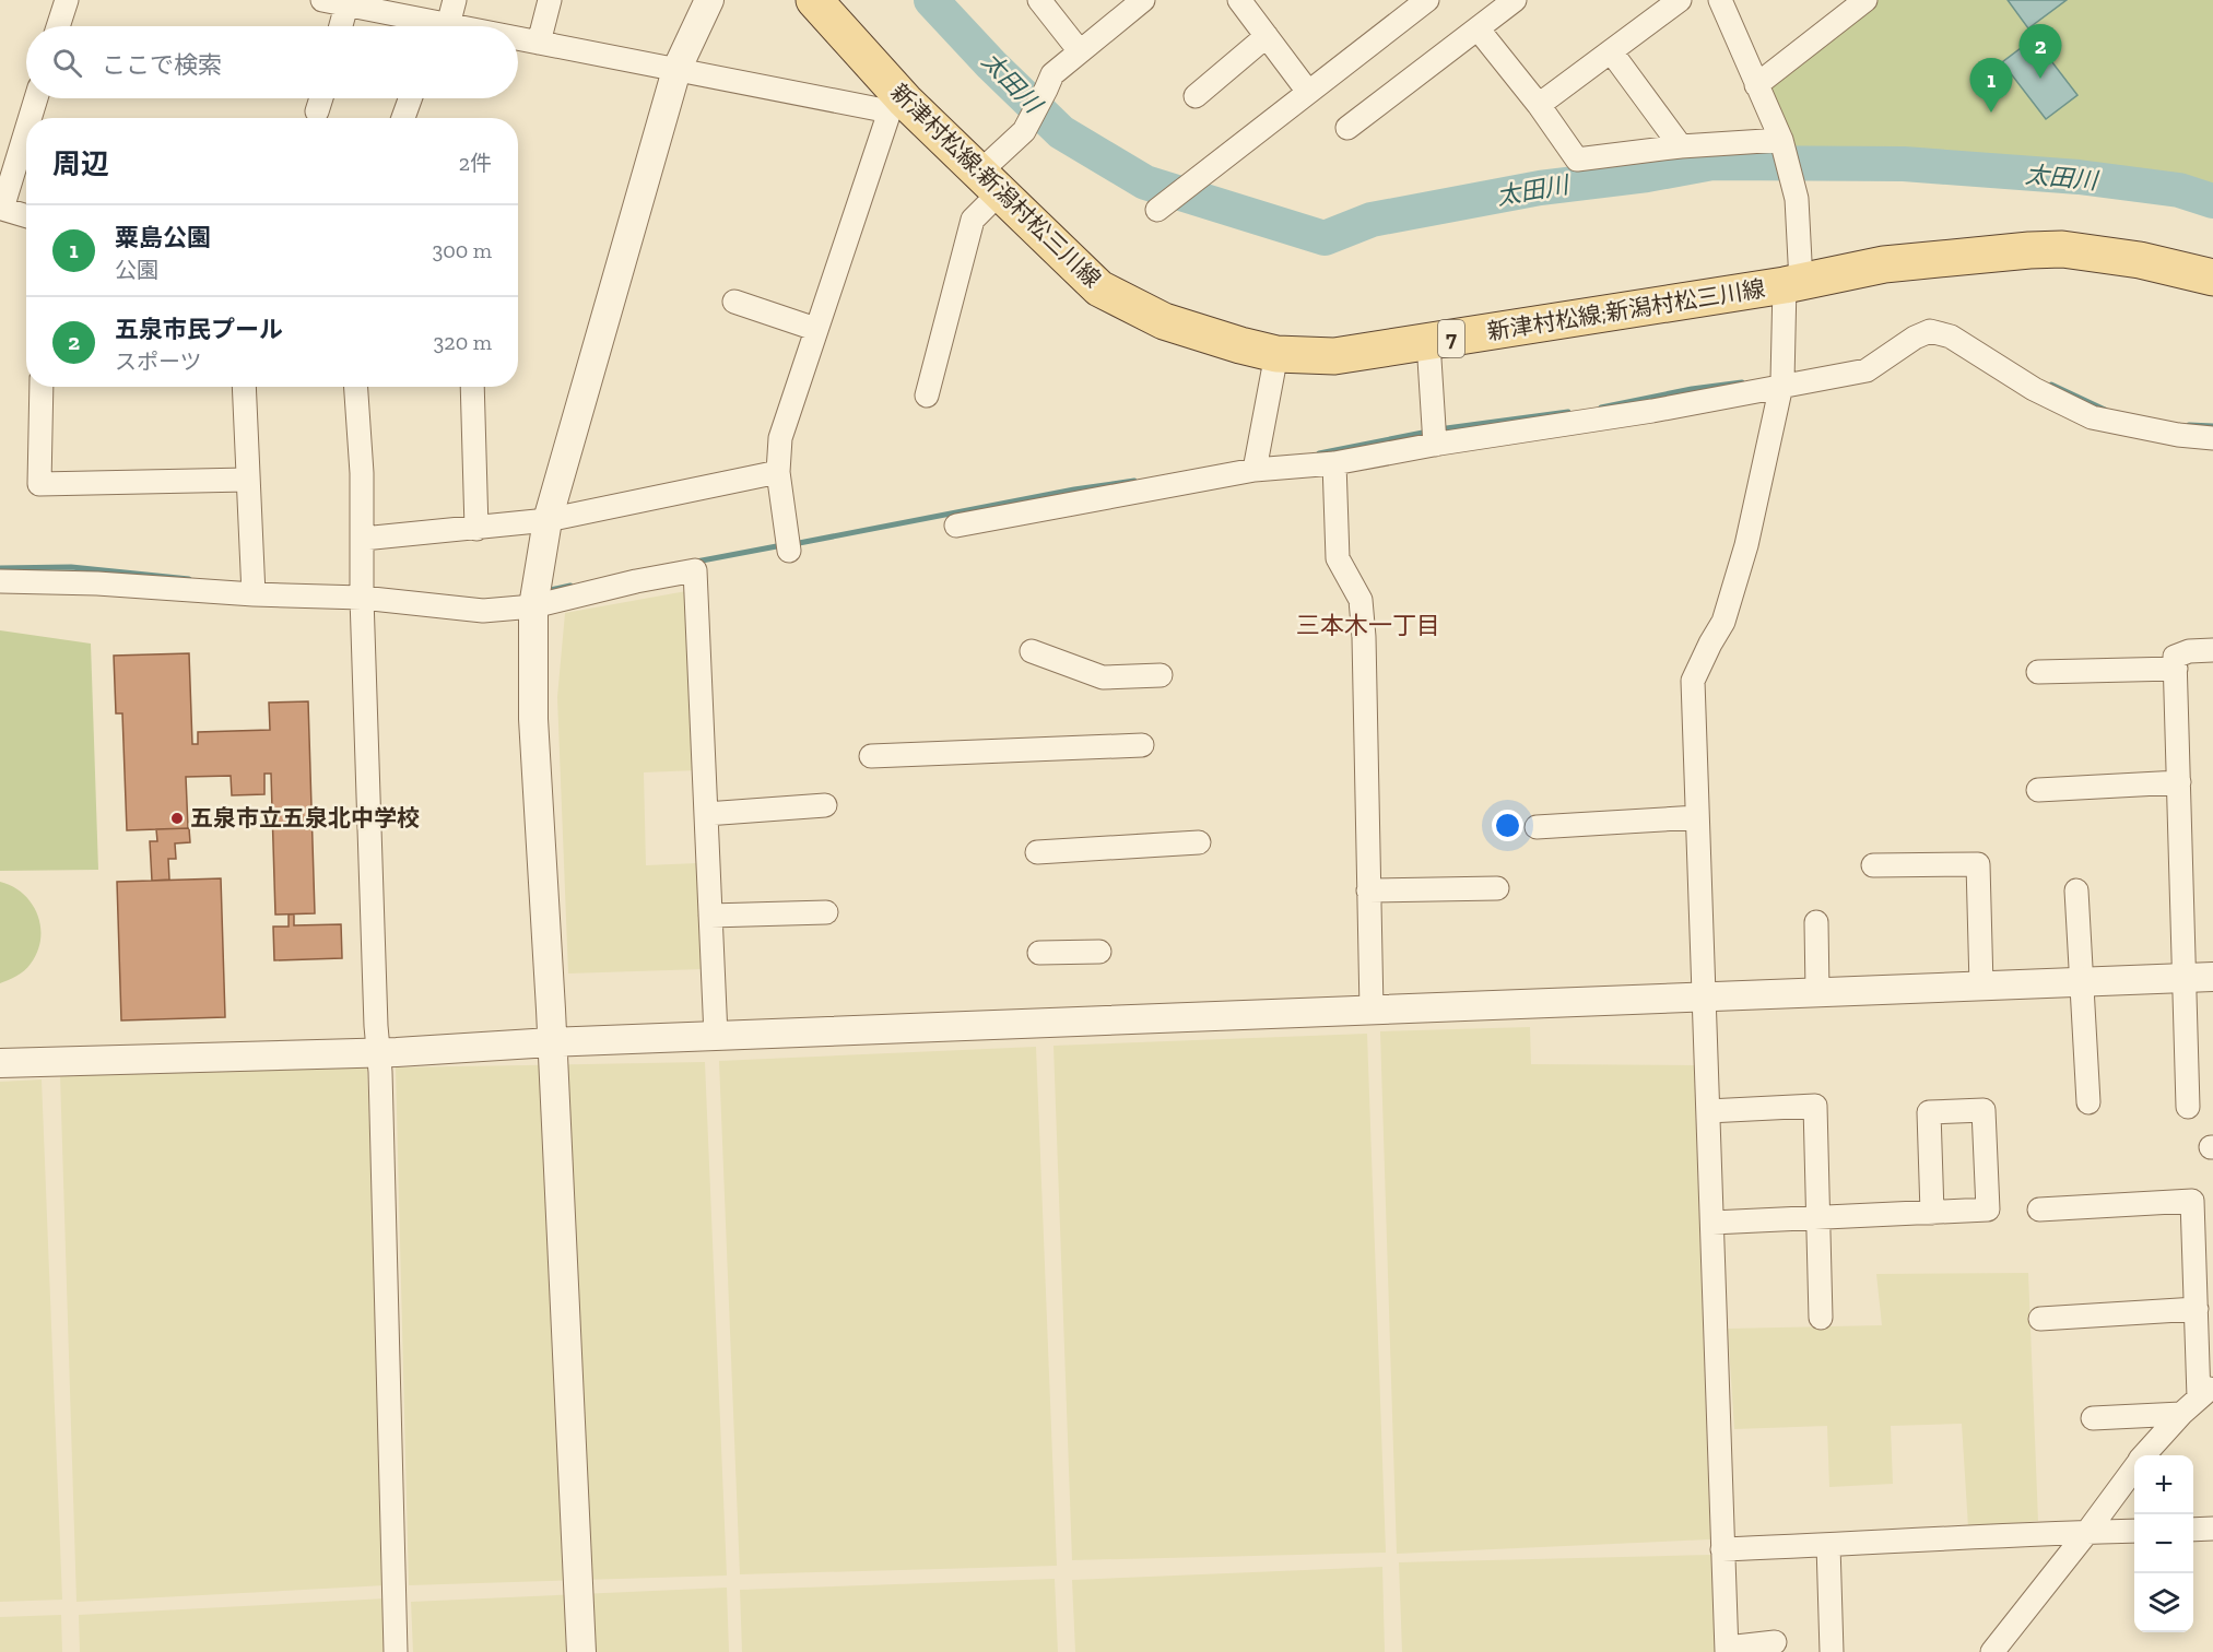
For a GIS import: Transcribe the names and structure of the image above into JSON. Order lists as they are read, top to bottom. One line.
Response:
{"streets":{"main road":["新津村松線;新潟村松三川線","7"]},"districts":["三本木一丁目"],"water":["太田川"],"places":["五泉市立五泉北中学校"],"page":{"pins":["2","1"],"search":"ここで検索","heading":["周辺","2件"],"list":[{"mark":"1","name":"粟島公園","note":"公園","value":"300 m"},{"mark":"2","name":"五泉市民プール","note":"スポーツ","value":"320 m"}],"map_buttons":["+","−"]}}
